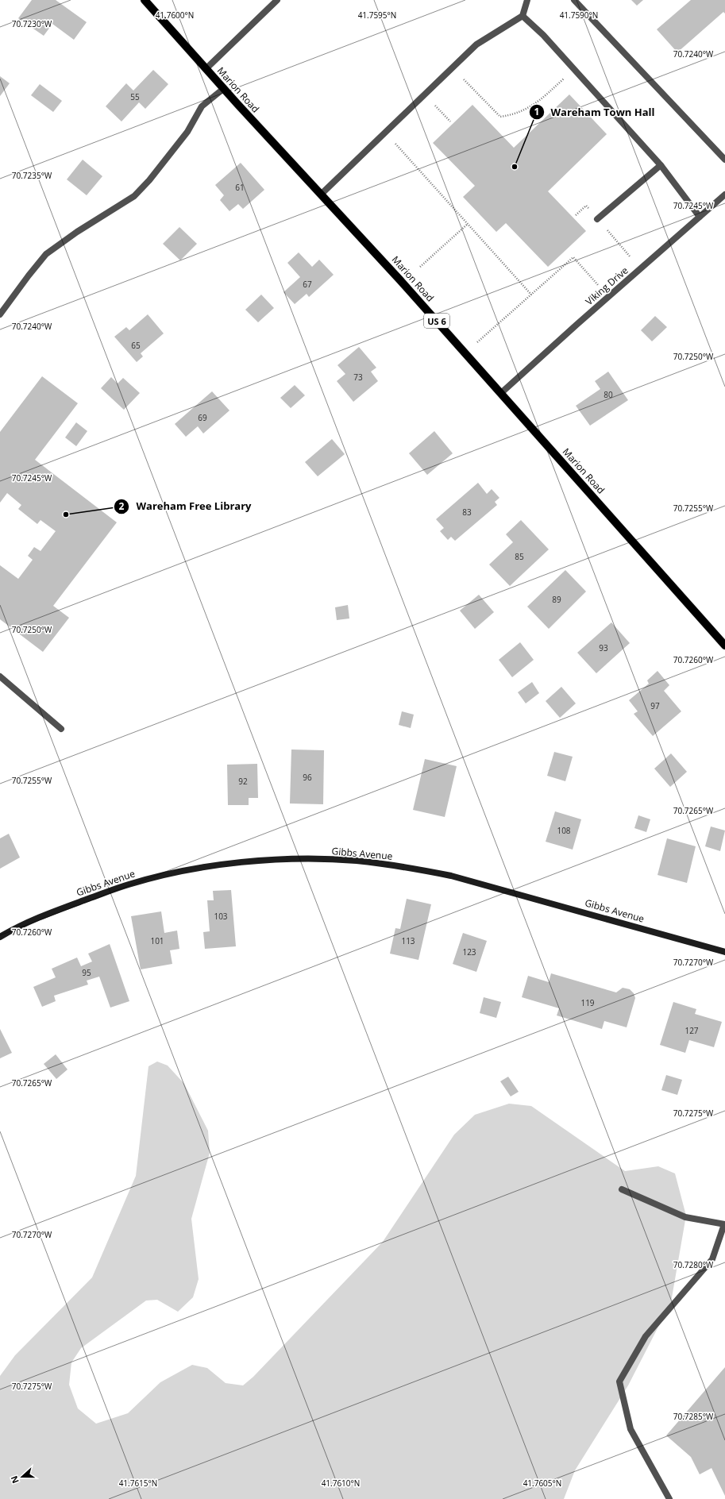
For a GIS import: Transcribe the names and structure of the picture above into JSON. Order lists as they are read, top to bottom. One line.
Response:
{"streets":{"main road":["Marion Road","US 6","Gibbs Avenue"],"lane":["Viking Drive"]},"crossings":[["Marion Road","Viking Drive"]],"places":["Wareham Town Hall","Wareham Free Library"],"house_numbers":["55","61","67","65","73","80","69","83","85","89","93","97","96","92","108","103","101","113","123","95","119","127"],"north":"left","coordinates":["41.7600°N","41.7595°N","41.7590°N","70.7230°W","70.7240°W","70.7235°W","70.7245°W","70.7250°W","70.7255°W","70.7260°W","70.7265°W","70.7270°W","70.7275°W","70.7280°W","70.7285°W","41.7615°N","41.7610°N","41.7605°N"]}
